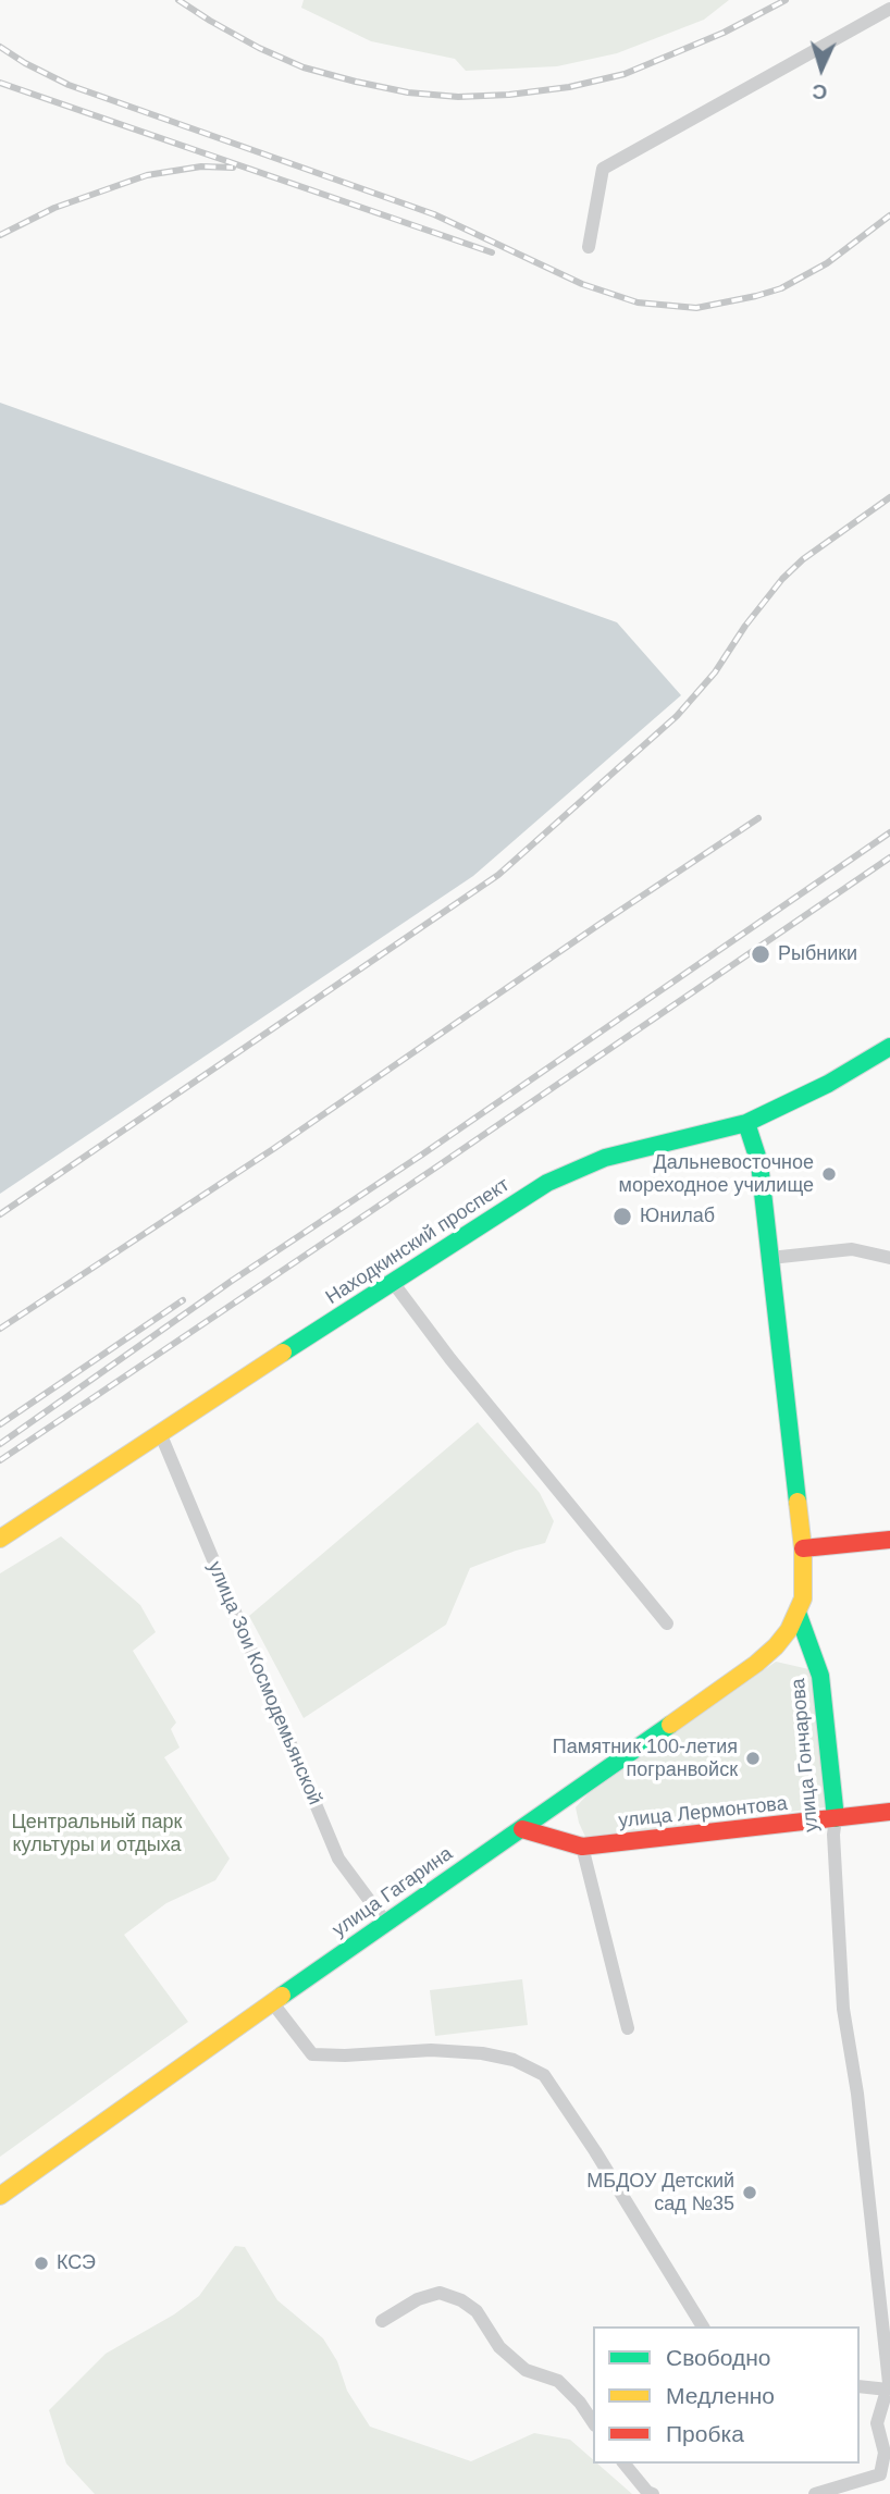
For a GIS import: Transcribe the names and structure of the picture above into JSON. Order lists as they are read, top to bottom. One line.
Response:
{"streets":{"main road":["Находкинский проспект","улица Гончарова","улица Лермонтова","улица Гагарина"],"street":["улица Зои Космодемьянской"]},"crossings":[["Находкинский проспект","улица Зои Космодемьянской"],["Находкинский проспект","улица Гончарова"],["улица Зои Космодемьянской","улица Гагарина"],["улица Гончарова","улица Лермонтова"],["улица Гончарова","улица Гагарина"],["улица Лермонтова","улица Гагарина"]],"parks":["Центральный парк культуры и отдыха"],"places":["Рыбники","Дальневосточное мореходное училище","Юнилаб","Памятник 100-летия погранвойск","МБДОУ Детский сад №35","КСЭ"],"legend":["Свободно","Медленно","Пробка"],"north":"bottom"}
